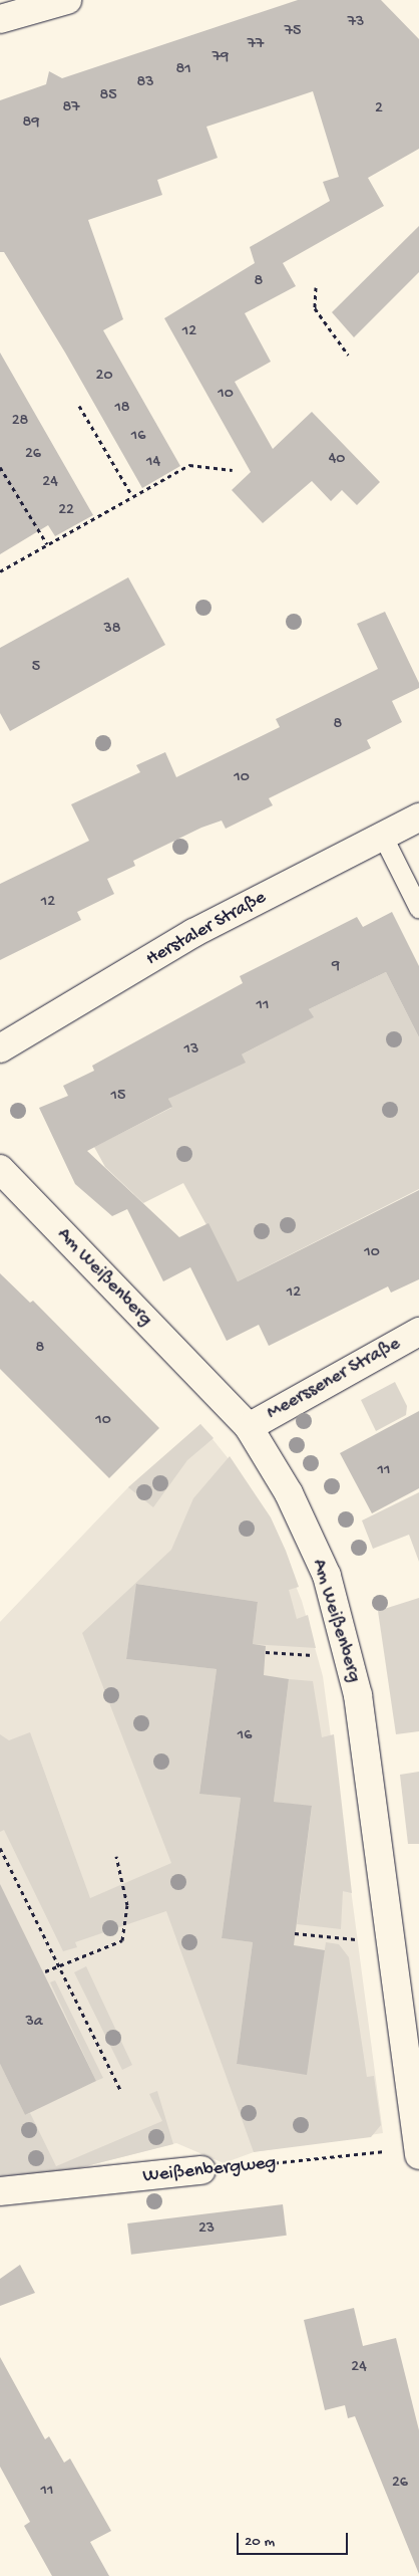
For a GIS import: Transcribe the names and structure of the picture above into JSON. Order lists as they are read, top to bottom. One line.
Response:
{"streets":{"street":["Herstaler Straße","Am Weißenberg","Meerssener Straße","Weißenbergweg"]},"crossings":[["Am Weißenberg","Meerssener Straße"],["Am Weißenberg","Weißenbergweg"]],"house_numbers":["73","75","77","79","81","83","85","87","2","89","8","12","20","10","18","28","16","26","40","14","24","22","38","5","8","10","12","9","11","13","15","10","12","8","10","11","16","3a","23","24","26","11"],"scale_bar":"20 m"}
